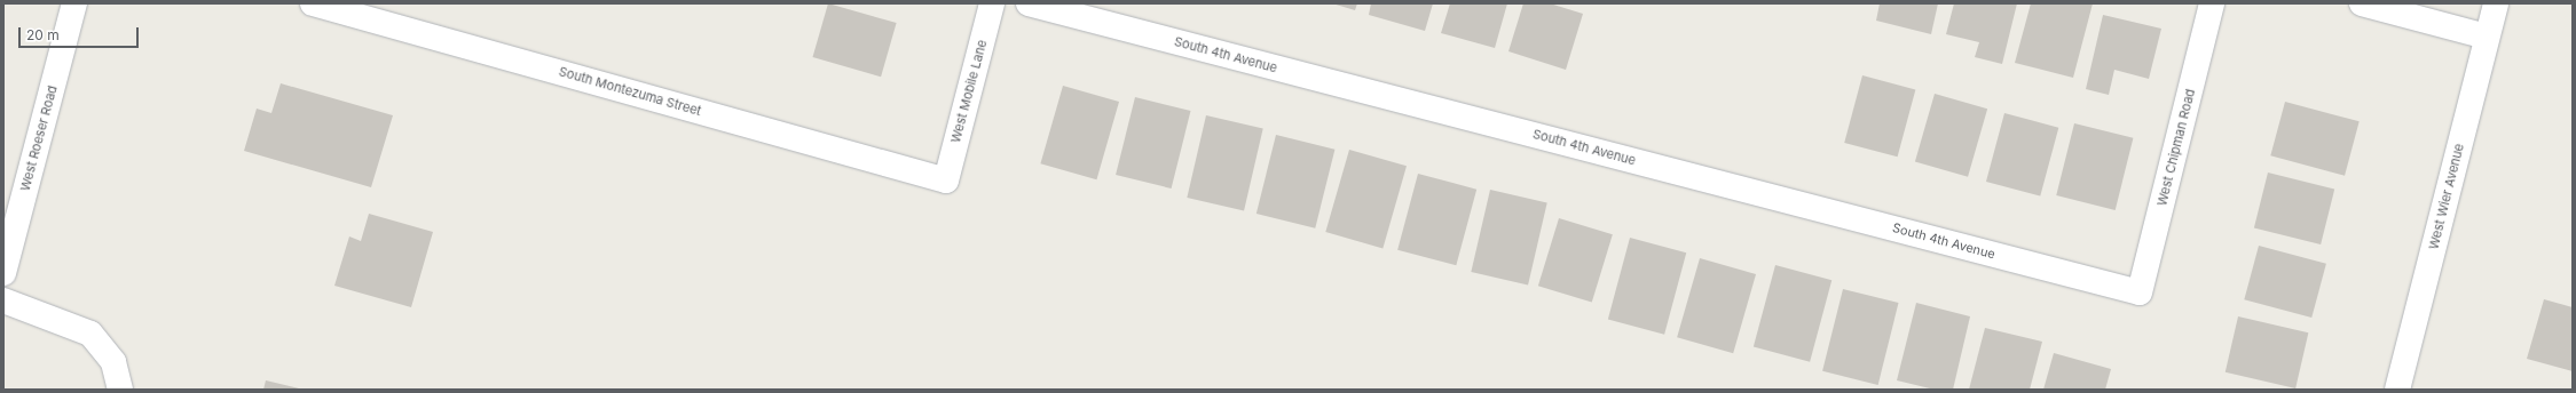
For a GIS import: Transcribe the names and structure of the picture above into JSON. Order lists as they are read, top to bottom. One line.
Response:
{"streets":{"street":["South 4th Avenue","South Montezuma Street","West Mobile Lane","West Roeser Road","West Chipman Road","West Wier Avenue"]},"crossings":[["South 4th Avenue","West Chipman Road"],["South Montezuma Street","West Mobile Lane"]],"scale_bar":"20 m"}
